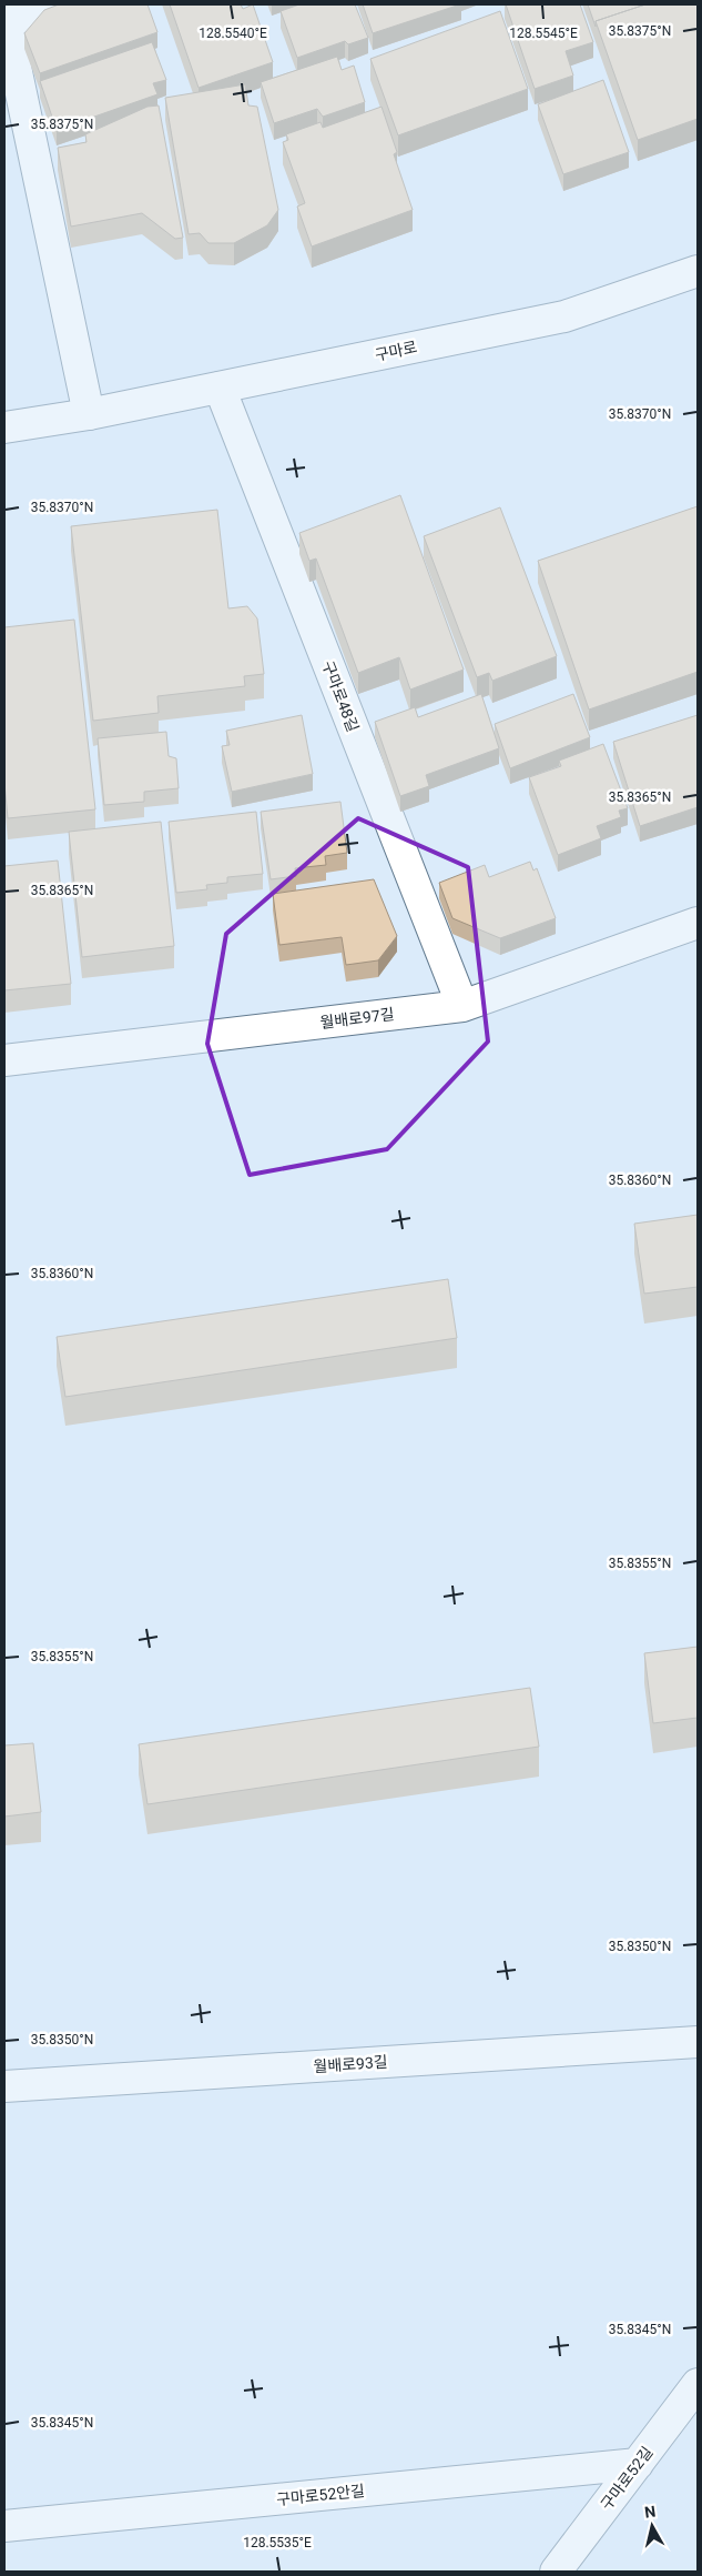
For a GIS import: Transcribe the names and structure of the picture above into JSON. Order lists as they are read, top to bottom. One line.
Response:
{"streets":{"street":["구마로","구마로48길","월배로97길","월배로93길","구마로52길","구마로52안길"]},"crossings":[["구마로","구마로48길"],["구마로48길","월배로97길"],["구마로52길","구마로52안길"]],"north":"top","coordinates":["35.8375°N","128.5540°E","128.5545°E","35.8370°N","35.8365°N","35.8360°N","35.8355°N","35.8350°N","35.8345°N","128.5535°E"]}
